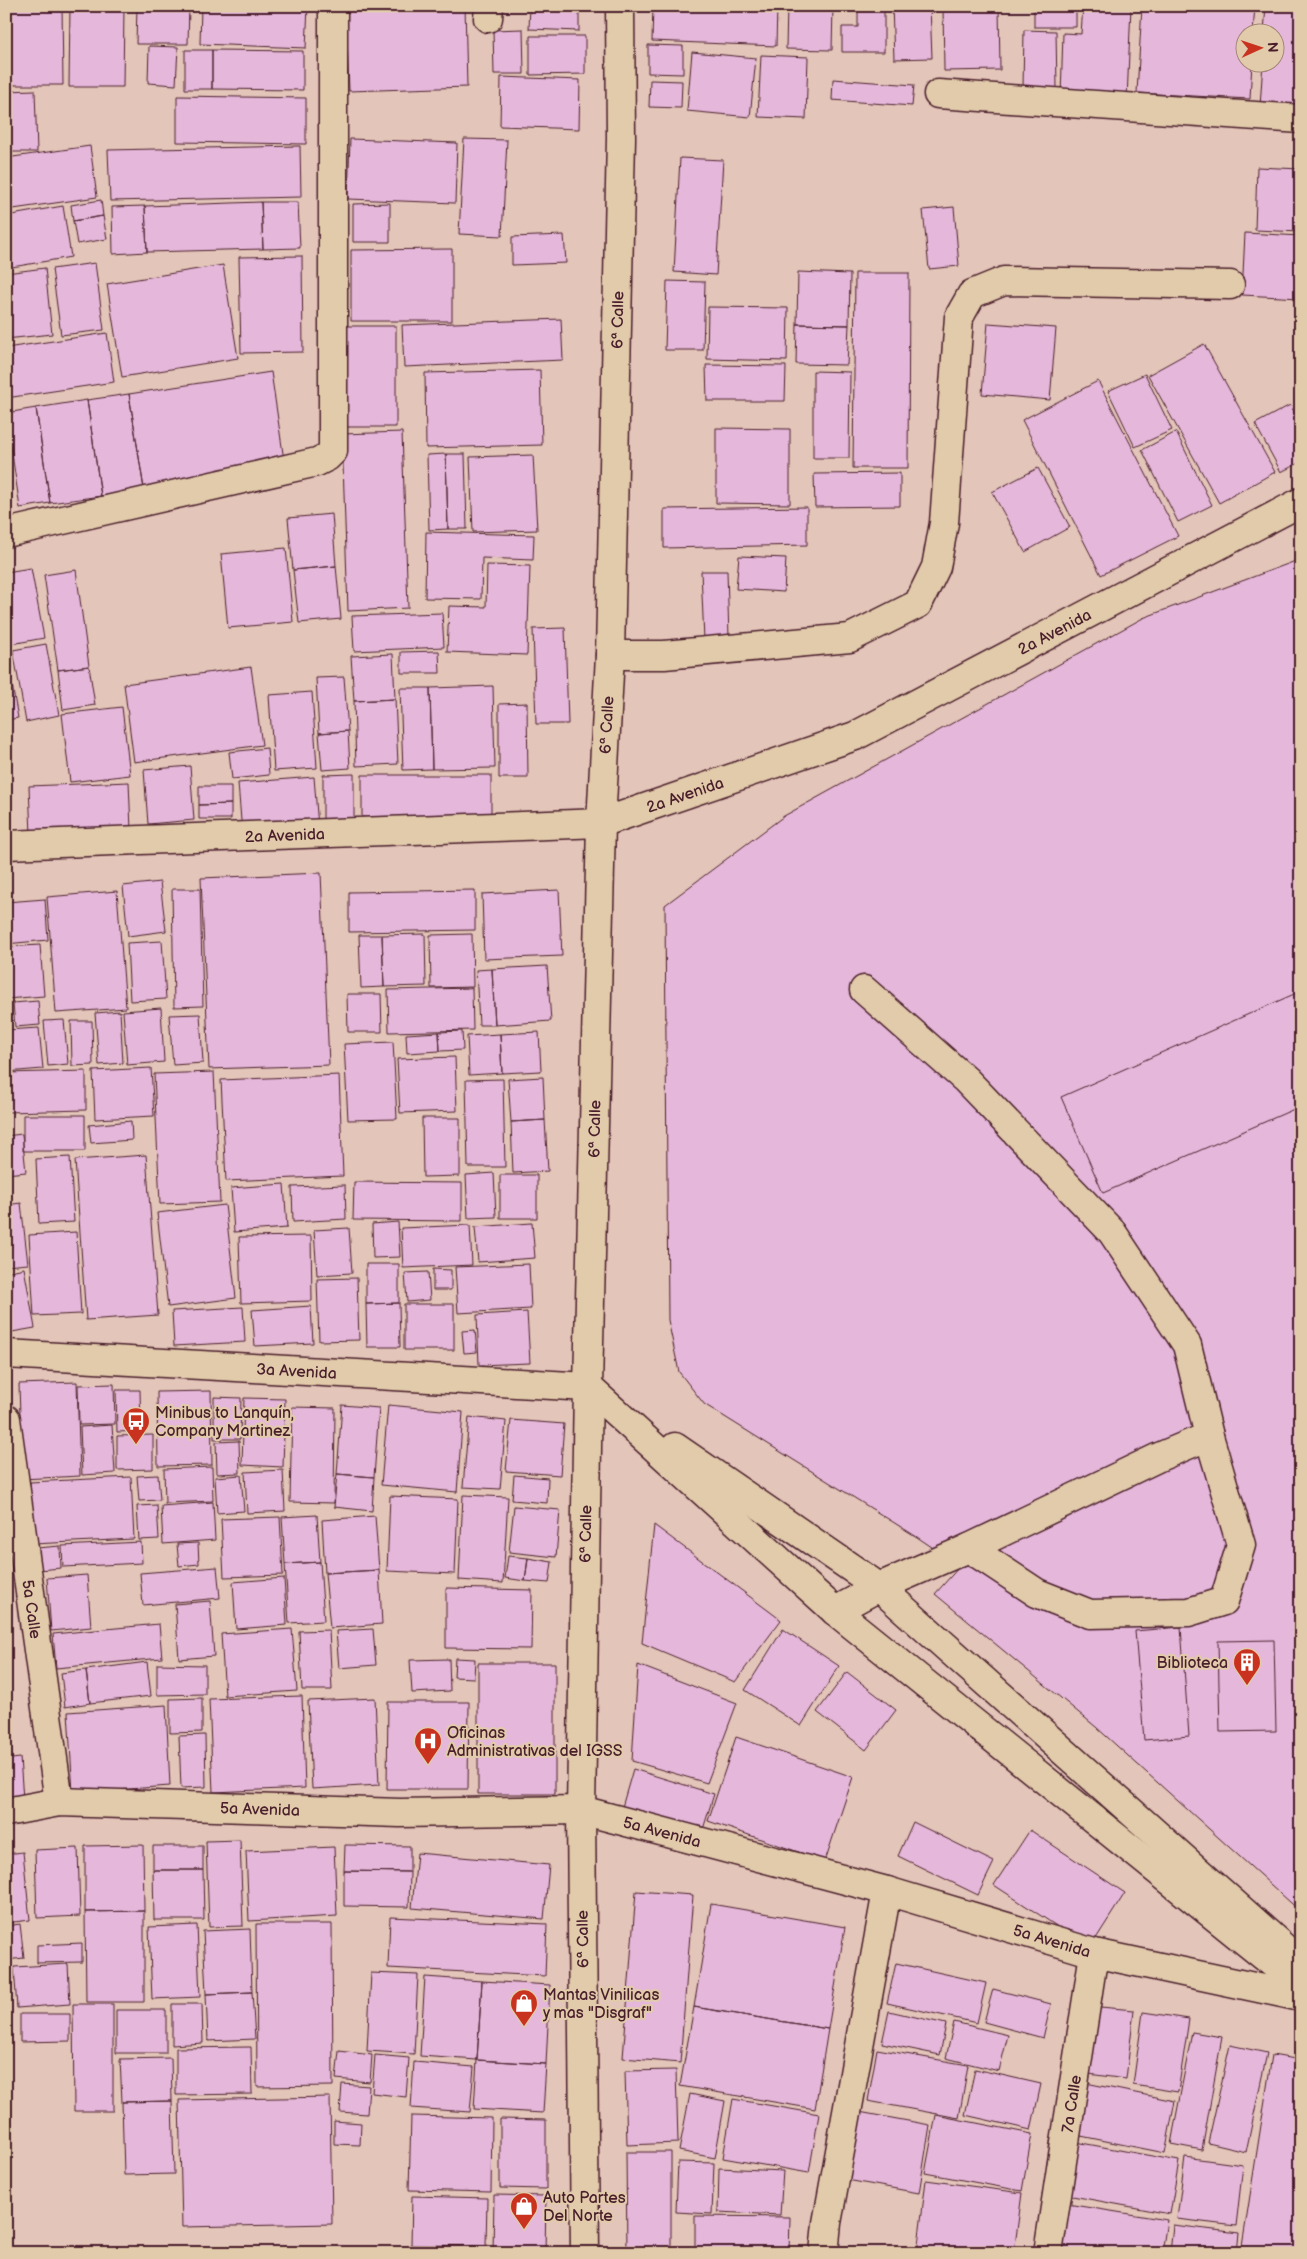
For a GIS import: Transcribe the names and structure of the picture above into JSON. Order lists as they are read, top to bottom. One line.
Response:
{"streets":{"street":["6ª Calle","2a Avenida","3a Avenida","5a Calle","5a Avenida","7a Calle"]},"crossings":[["6ª Calle","2a Avenida"],["6ª Calle","3a Avenida"],["6ª Calle","5a Avenida"],["5a Calle","5a Avenida"],["5a Avenida","7a Calle"]],"places":{"bus stop":["Minibus to Lanquín, Company Martinez"],"building":["Biblioteca"],"hospital":["Oficinas Administrativas del IGSS"],"shop":["Mantas Vinilicas y mas \"Disgraf\"","Auto Partes Del Norte"]},"north":"right"}
